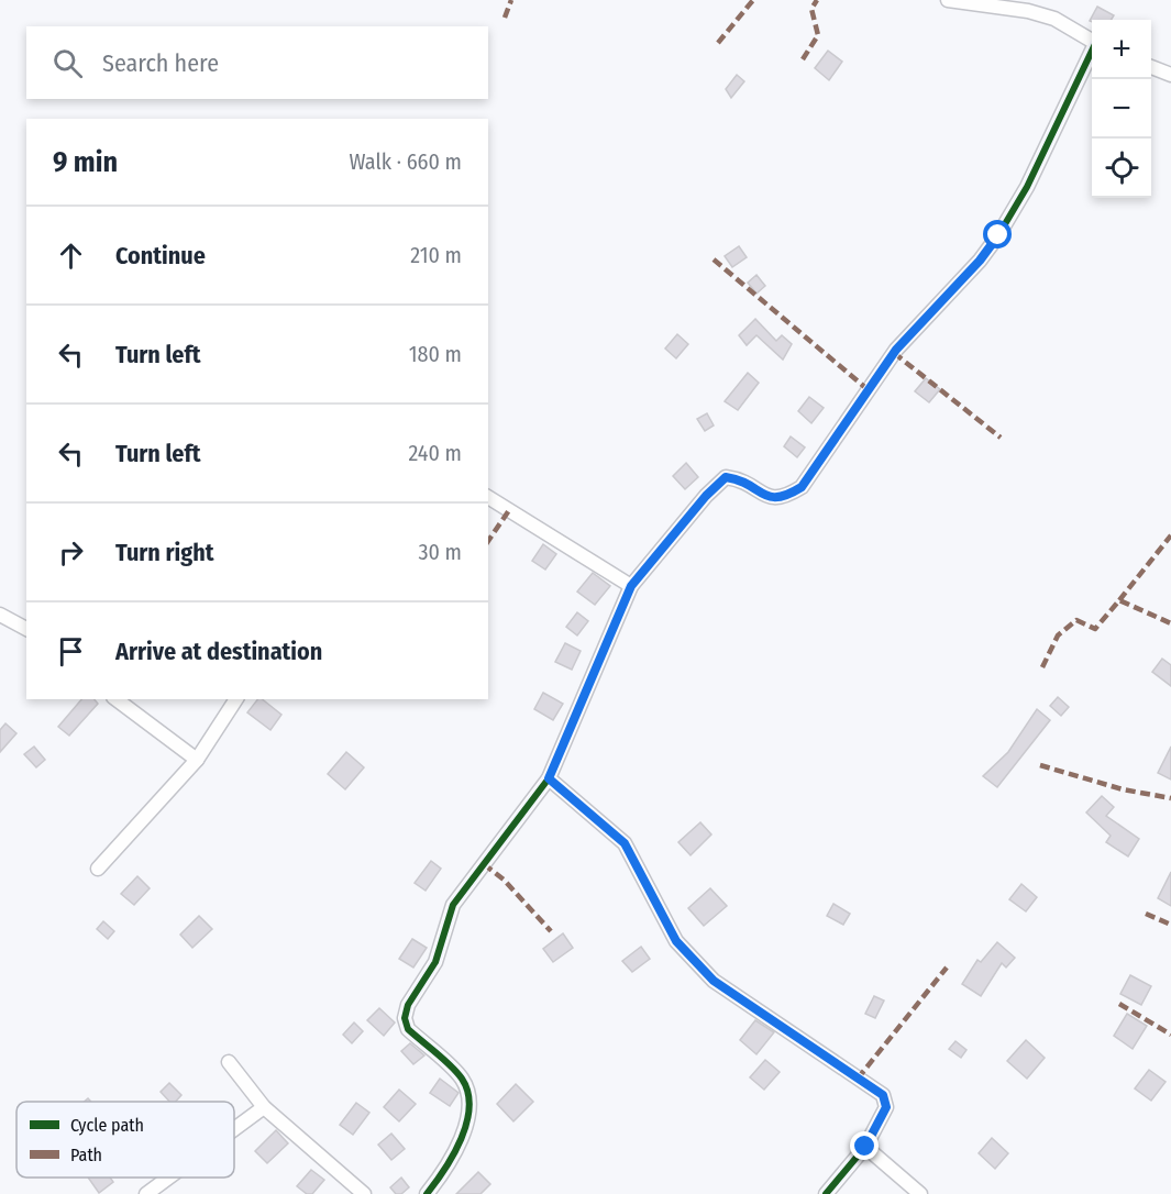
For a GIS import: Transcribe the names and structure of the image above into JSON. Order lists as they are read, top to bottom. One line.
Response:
{"legend":["Cycle path","Path"],"page":{"map_buttons":["+","−"],"search":"Search here","heading":["9 min","Walk · 660 m"],"list":[["Continue","210 m"],["Turn left","180 m"],["Turn left","240 m"],["Turn right","30 m"],"Arrive at destination"]}}
